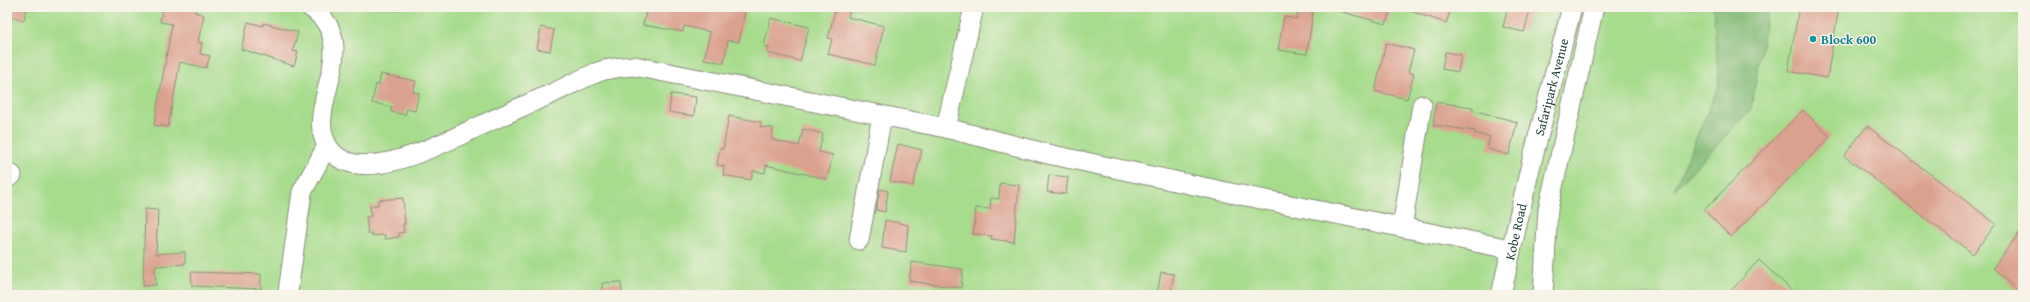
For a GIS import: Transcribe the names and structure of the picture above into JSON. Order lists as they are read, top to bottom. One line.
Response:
{"streets":{"street":["Safaripark Avenue","Kobe Road"]},"crossings":[["Safaripark Avenue","Kobe Road"]],"places":["Block 600"]}
